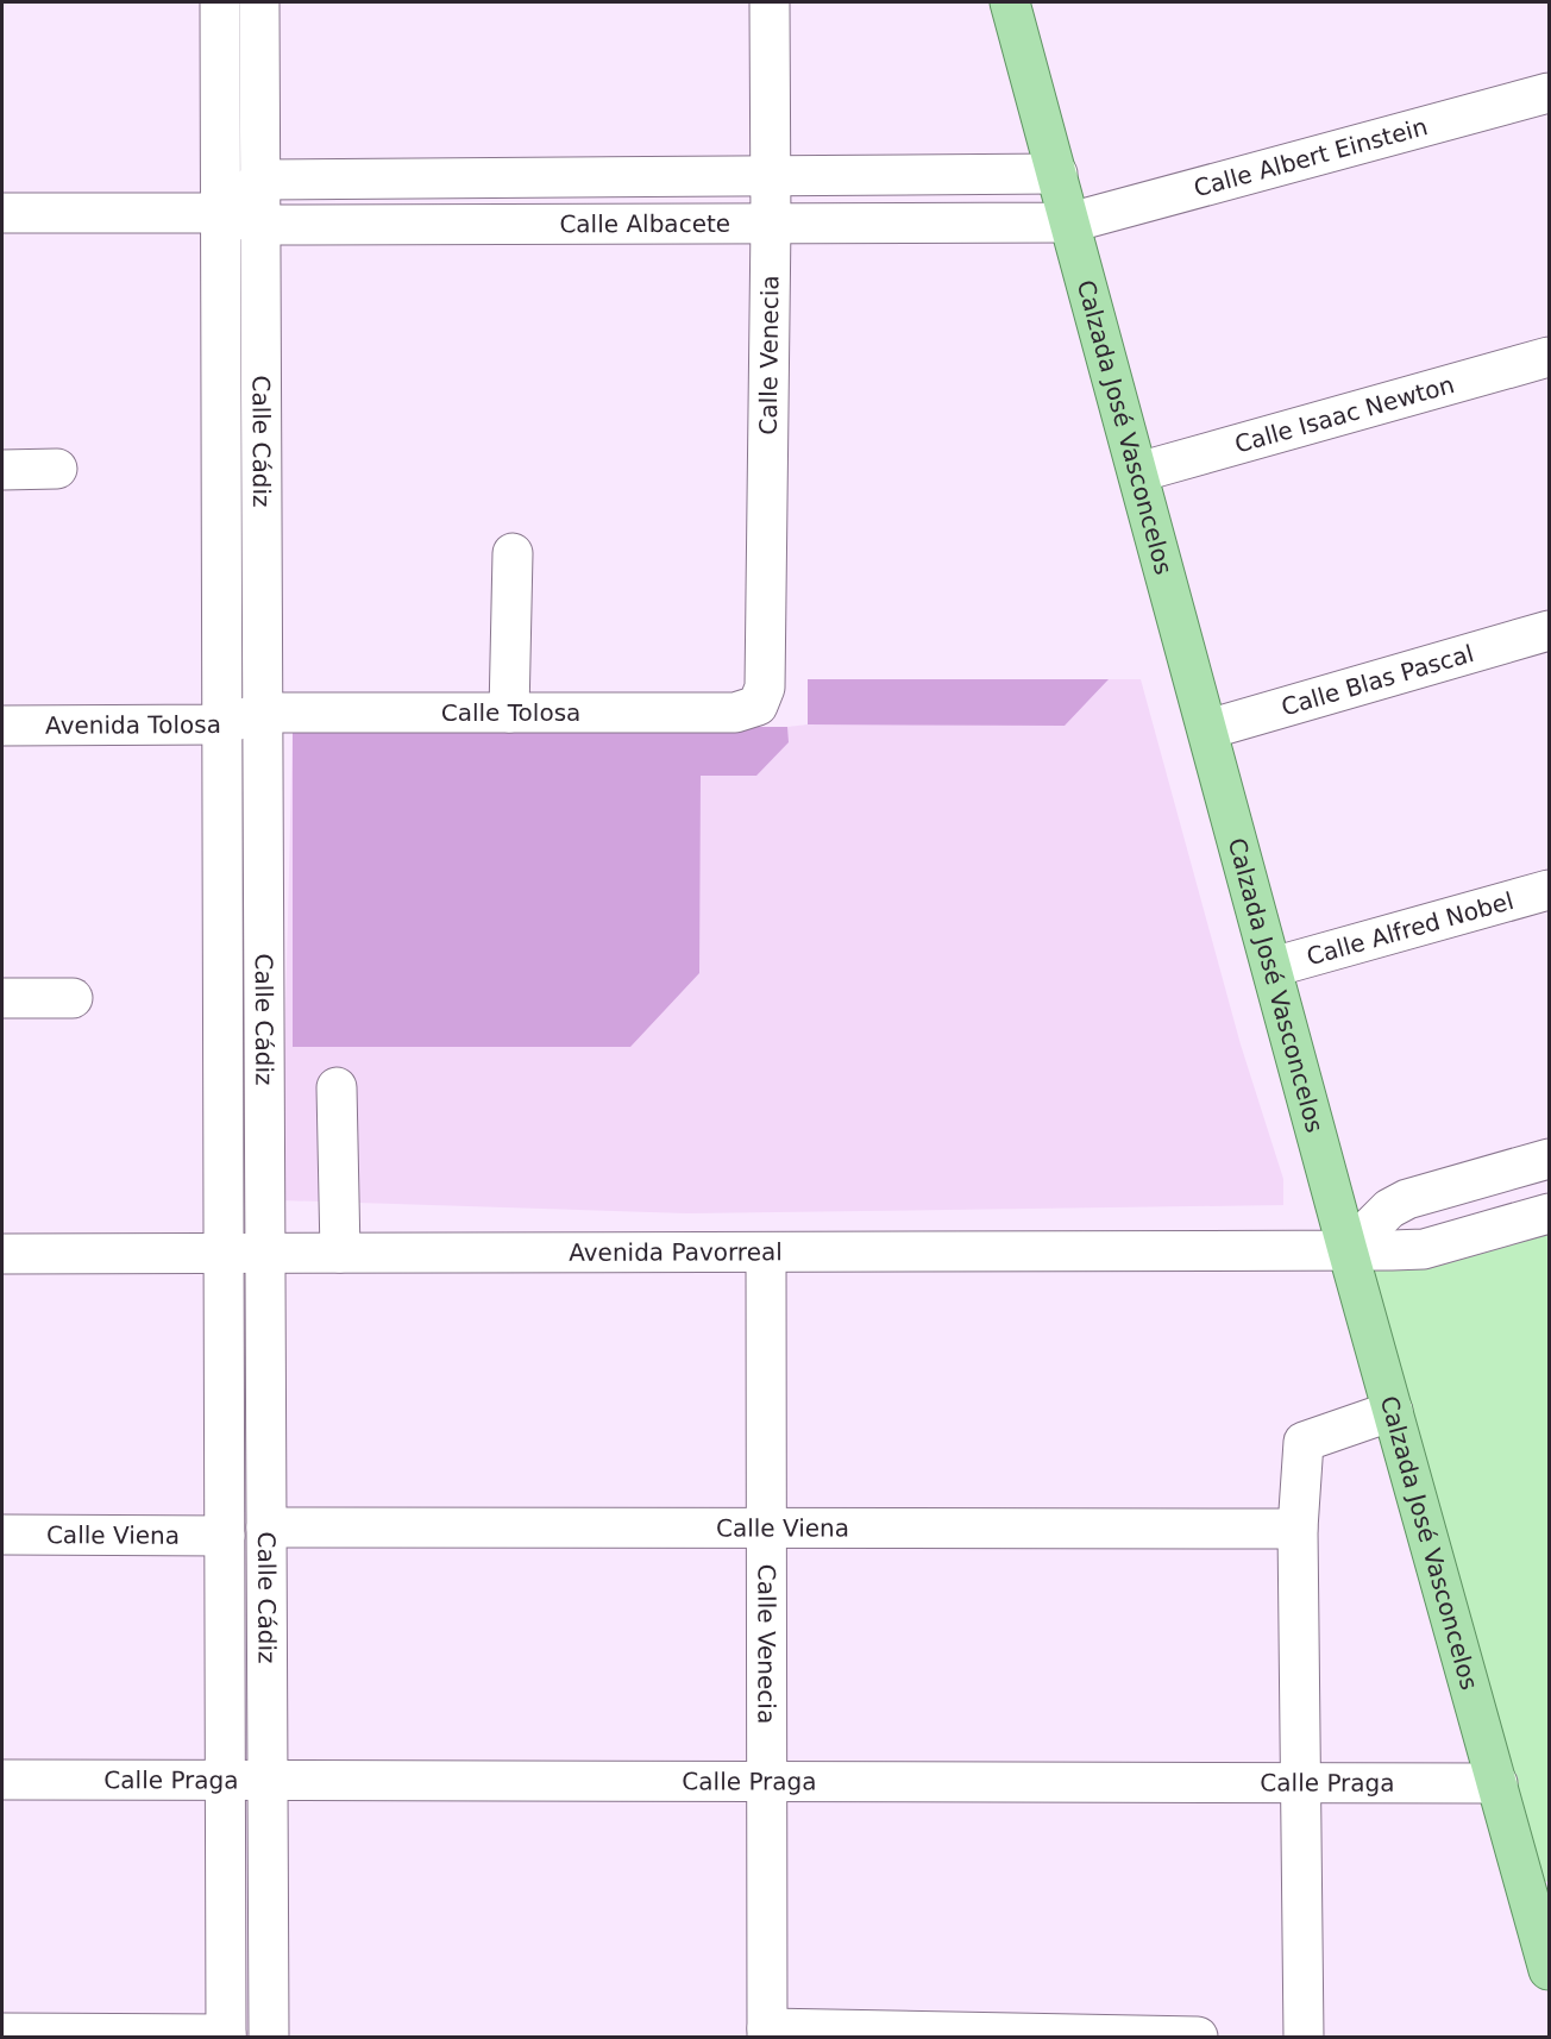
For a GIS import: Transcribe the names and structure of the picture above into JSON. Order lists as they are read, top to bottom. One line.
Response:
{"streets":{"main road":["Calzada José Vasconcelos"],"street":["Calle Albert Einstein","Calle Albacete","Calle Venecia","Calle Isaac Newton","Calle Cádiz","Calle Blas Pascal","Calle Tolosa","Avenida Tolosa","Calle Alfred Nobel","Avenida Pavorreal","Calle Viena","Calle Praga"]},"crossings":[["Calle Albert Einstein","Calle Albacete"],["Calle Albert Einstein","Calzada José Vasconcelos"],["Calle Albacete","Calle Venecia"],["Calle Albacete","Calzada José Vasconcelos"],["Calle Albacete","Calle Cádiz"],["Calle Venecia","Calle Tolosa"],["Calle Venecia","Avenida Pavorreal"],["Calle Venecia","Calle Viena"],["Calle Venecia","Calle Praga"],["Calle Isaac Newton","Calzada José Vasconcelos"],["Calzada José Vasconcelos","Calle Blas Pascal"],["Calzada José Vasconcelos","Calle Alfred Nobel"],["Calzada José Vasconcelos","Avenida Pavorreal"],["Calzada José Vasconcelos","Calle Praga"],["Calle Cádiz","Calle Tolosa"],["Calle Cádiz","Avenida Tolosa"],["Calle Cádiz","Avenida Pavorreal"],["Calle Cádiz","Calle Viena"],["Calle Cádiz","Calle Praga"],["Calle Tolosa","Avenida Tolosa"]]}
